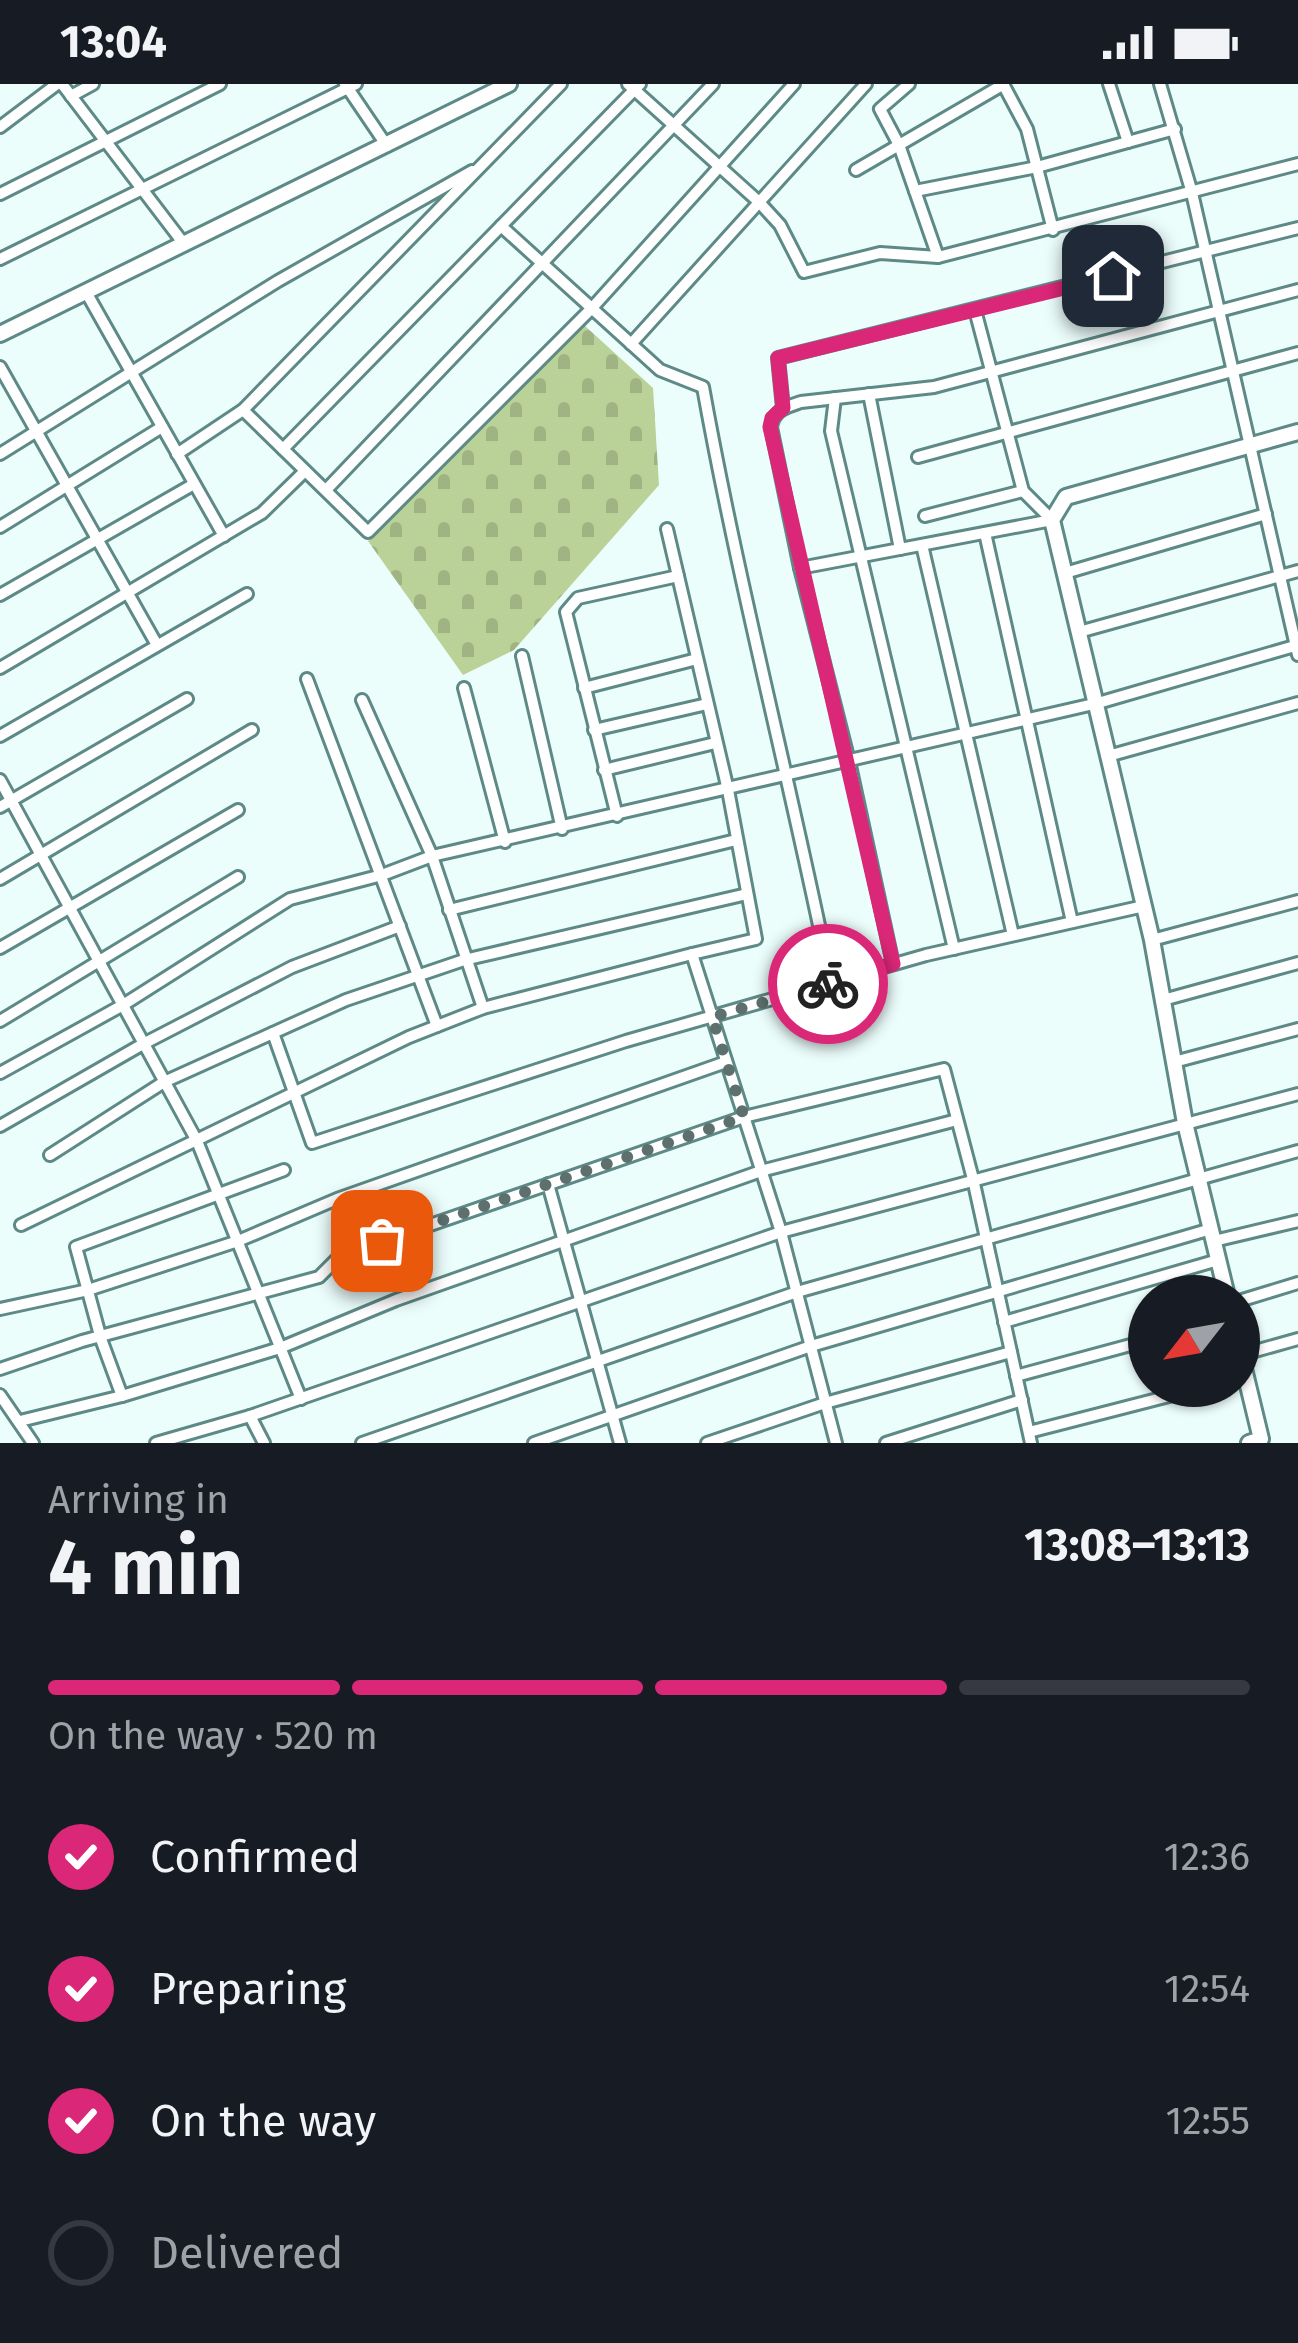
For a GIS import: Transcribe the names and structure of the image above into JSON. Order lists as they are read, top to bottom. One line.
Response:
{"north":"bottom left","page":{"status":"13:04","heading":["4 min","Arriving in","13:08–13:13"],"bar":"On the way · 520 m","list":[["Confirmed","12:36"],["Preparing","12:54"],["On the way","12:55"],"Delivered"]}}
